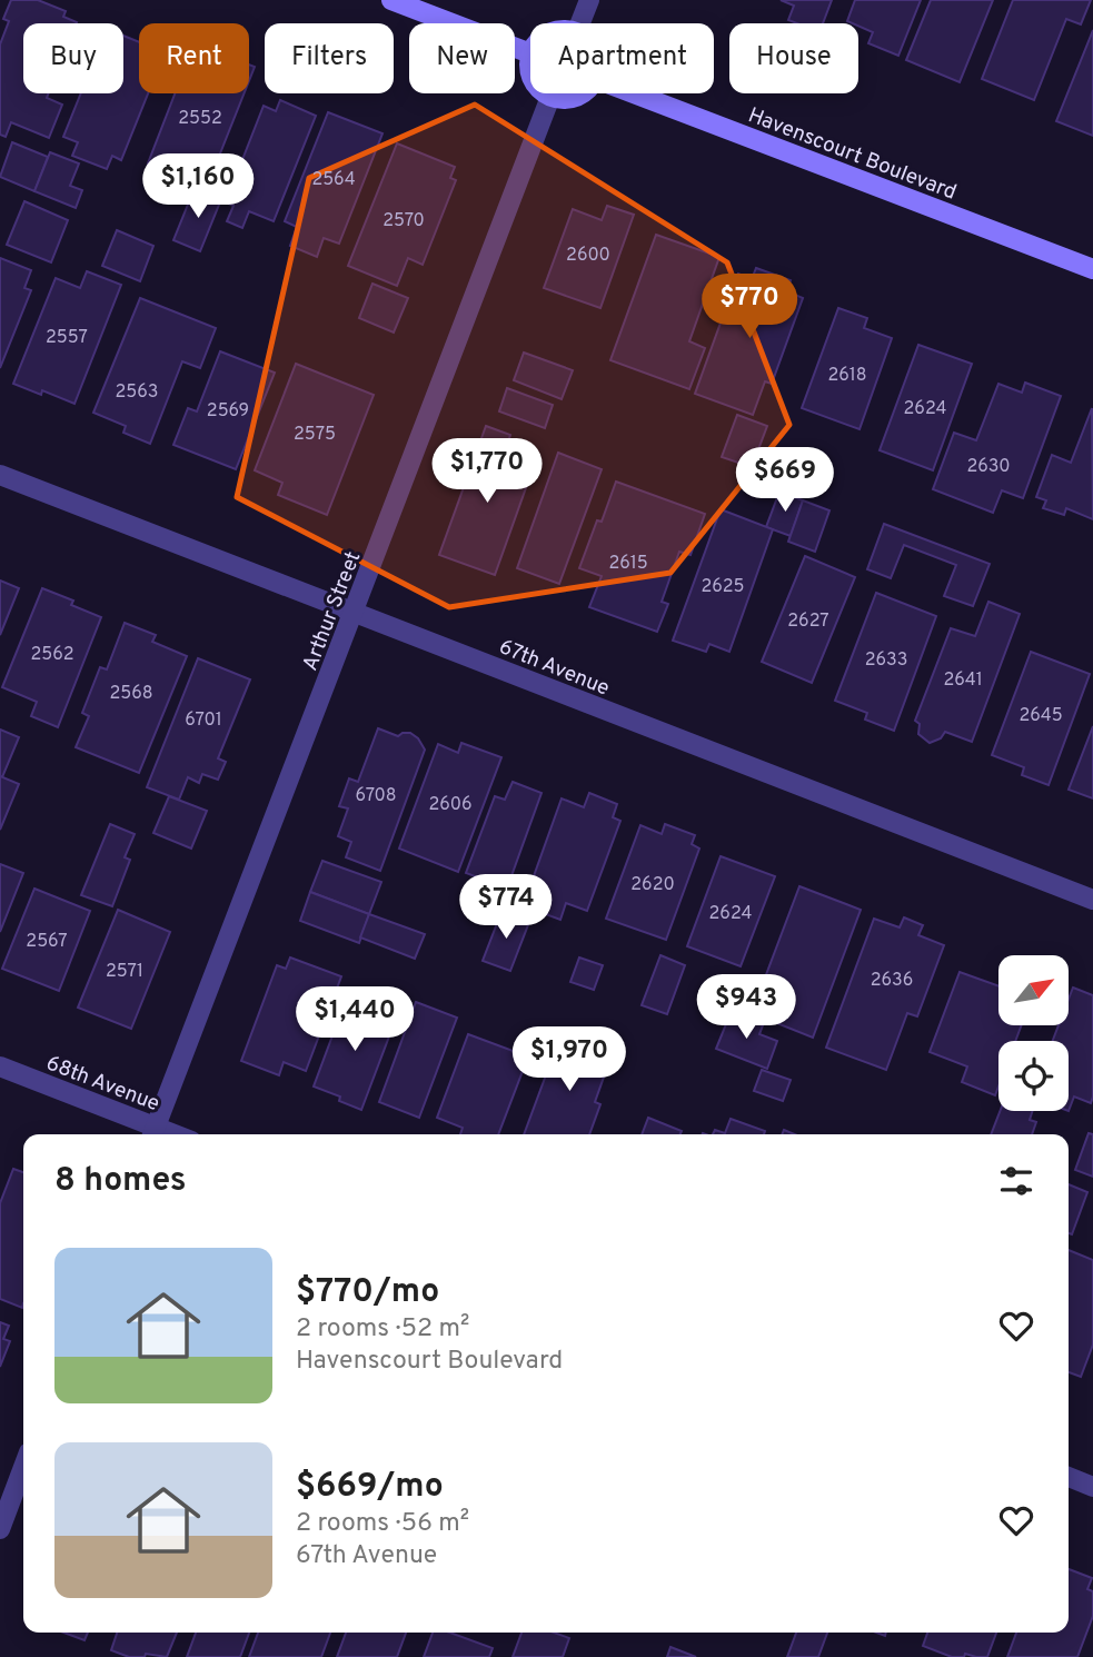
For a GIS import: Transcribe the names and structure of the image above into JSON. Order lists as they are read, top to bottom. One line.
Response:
{"streets":{"street":["Havenscourt Boulevard","Arthur Street","67th Avenue","68th Avenue"]},"crossings":[["Arthur Street","67th Avenue"],["Arthur Street","68th Avenue"]],"house_numbers":["2552","2564","2570","2600","2557","2618","2563","2624","2569","2575","2630","2615","2625","2627","2562","2633","2641","2568","2645","6701","6708","2606","2620","2624","2567","2571","2636"],"north":"top right","page":{"chip":["Buy","Rent","Filters","New","Apartment","House"],"price":["$1,160","$770","$1,770","$669","$774","$943","$1,440","$1,970"],"heading":"8 homes","list":[{"name":"$770/mo","note":"2 rooms · 52 m² · Havenscourt Boulevard"},{"name":"$669/mo","note":"2 rooms · 56 m² · 67th Avenue"}]}}
